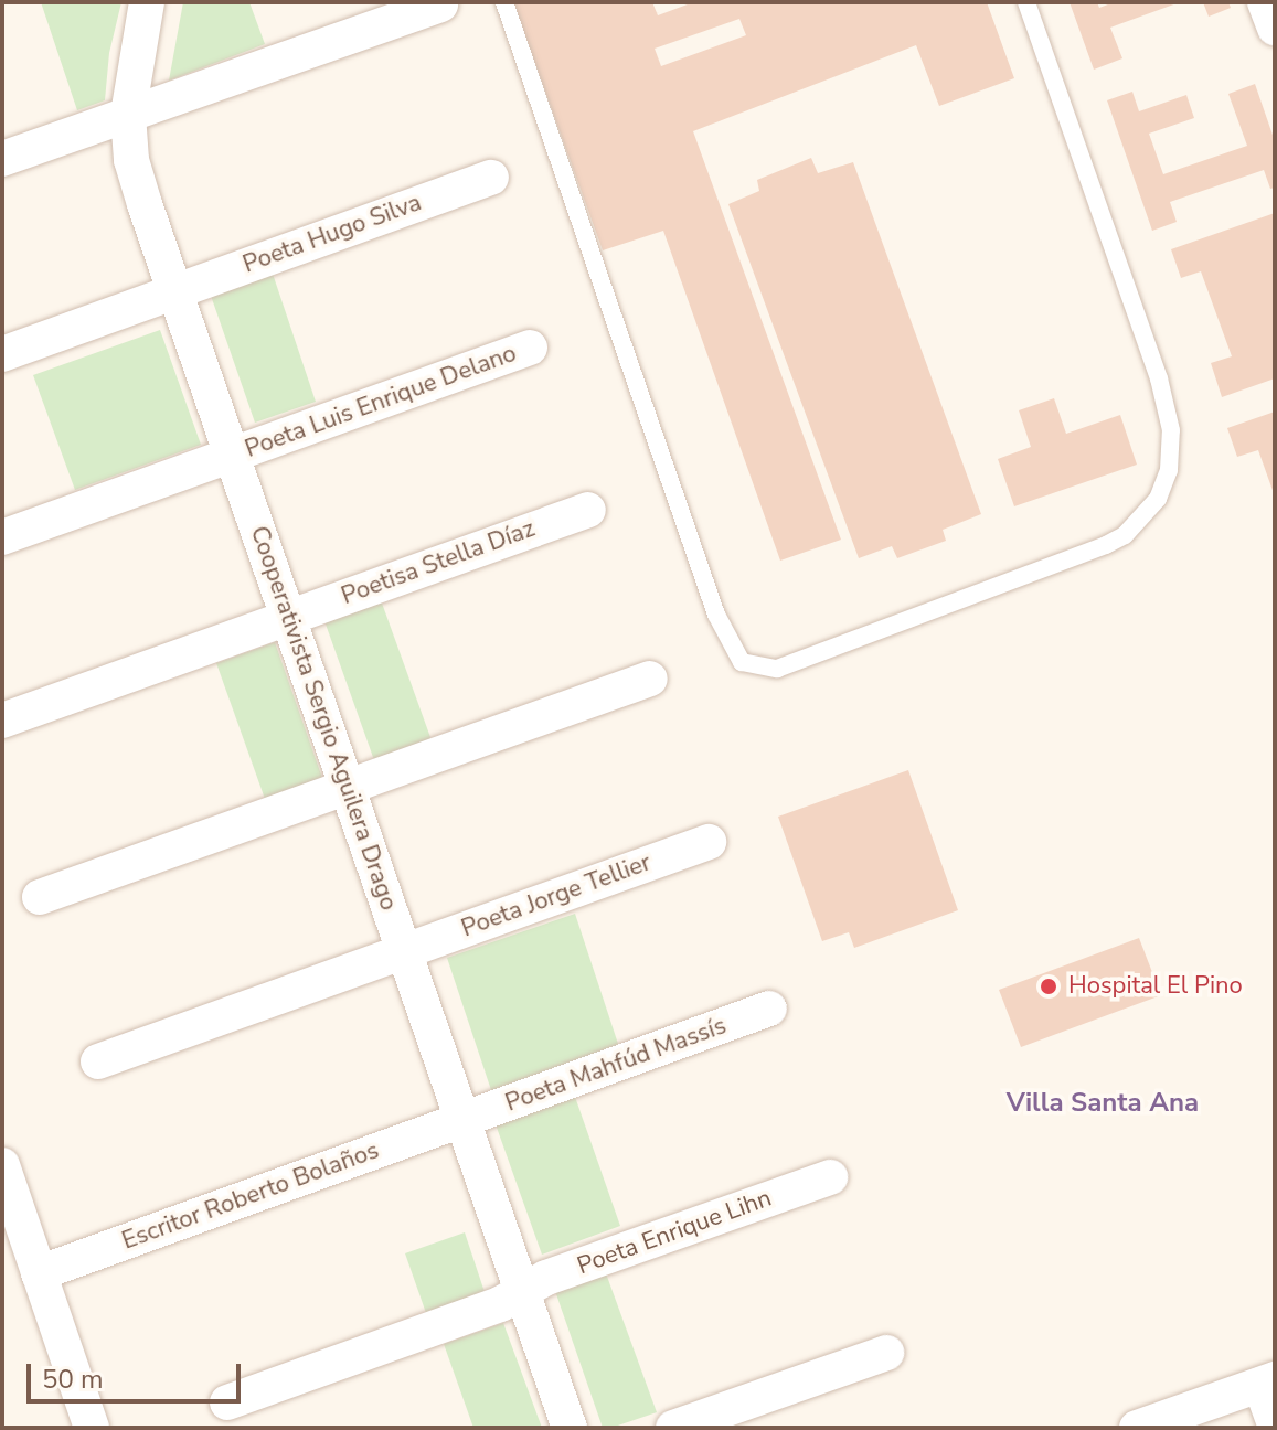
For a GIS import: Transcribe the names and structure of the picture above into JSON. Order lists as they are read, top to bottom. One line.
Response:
{"streets":{"street":["Poeta Hugo Silva","Poeta Luis Enrique Delano","Poetisa Stella Díaz","Cooperativista Sergio Aguilera Drago","Poeta Jorge Tellier","Poeta Mahfúd Massís","Escritor Roberto Bolaños","Poeta Enrique Lihn"]},"crossings":[["Poeta Hugo Silva","Cooperativista Sergio Aguilera Drago"],["Poeta Luis Enrique Delano","Cooperativista Sergio Aguilera Drago"],["Poetisa Stella Díaz","Cooperativista Sergio Aguilera Drago"],["Cooperativista Sergio Aguilera Drago","Poeta Jorge Tellier"],["Cooperativista Sergio Aguilera Drago","Poeta Mahfúd Massís"],["Cooperativista Sergio Aguilera Drago","Escritor Roberto Bolaños"],["Cooperativista Sergio Aguilera Drago","Poeta Enrique Lihn"],["Poeta Mahfúd Massís","Escritor Roberto Bolaños"]],"districts":["Villa Santa Ana"],"places":["Hospital El Pino"],"scale_bar":"50 m"}
